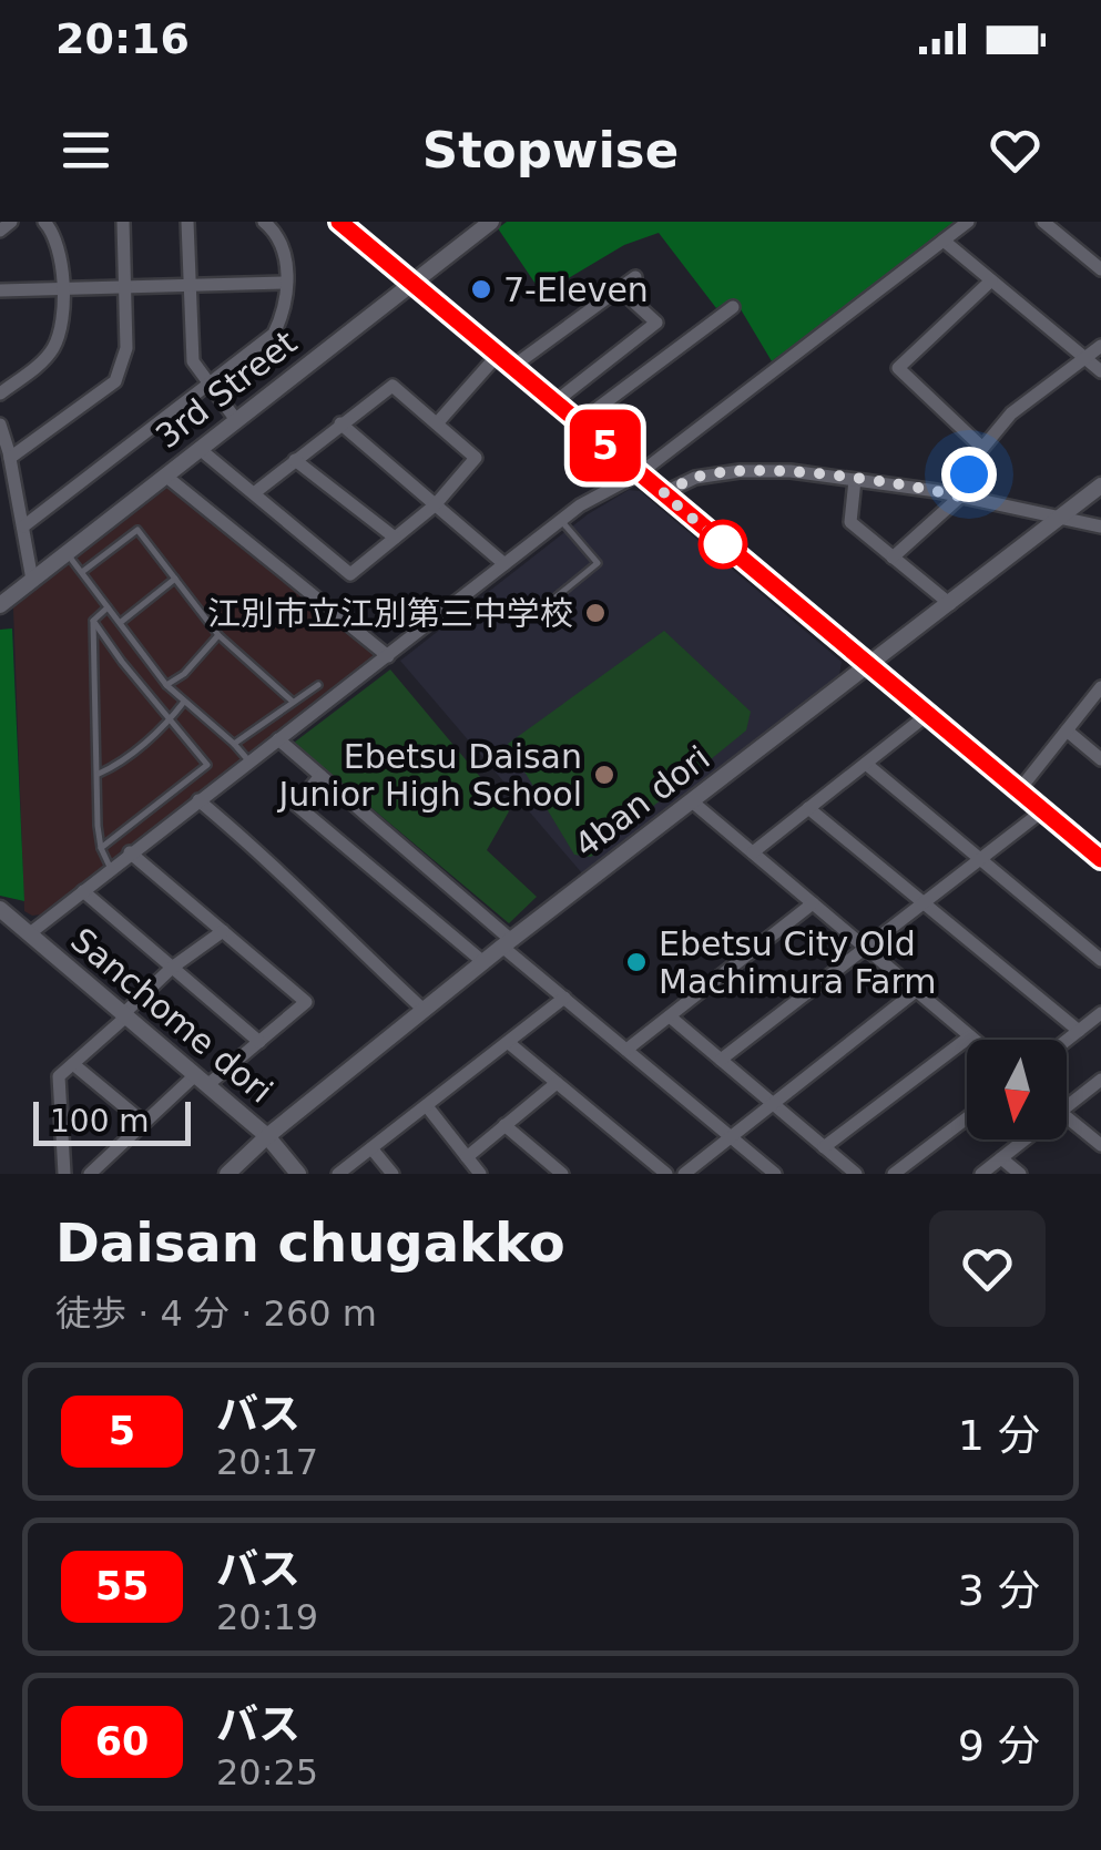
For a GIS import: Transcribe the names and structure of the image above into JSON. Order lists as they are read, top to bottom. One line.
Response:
{"streets":{"street":["3rd Street","4ban dori","Sanchome dori"]},"crossings":[["4ban dori","Sanchome dori"]],"places":["7-Eleven","江別市立江別第三中学校","Ebetsu Daisan Junior High School","Ebetsu City Old Machimura Farm"],"lines":["bus line 5"],"scale_bar":"100 m","north":"bottom","page":{"status":"20:16","header":"Stopwise","on_map":"5","scale":"100 m","heading":["Daisan chugakko","徒歩 · 4 分 · 260 m"],"list":[{"mark":"5","name":"バス","note":"20:17","value":"1 分"},{"mark":"55","name":"バス","note":"20:19","value":"3 分"},{"mark":"60","name":"バス","note":"20:25","value":"9 分"}]}}
